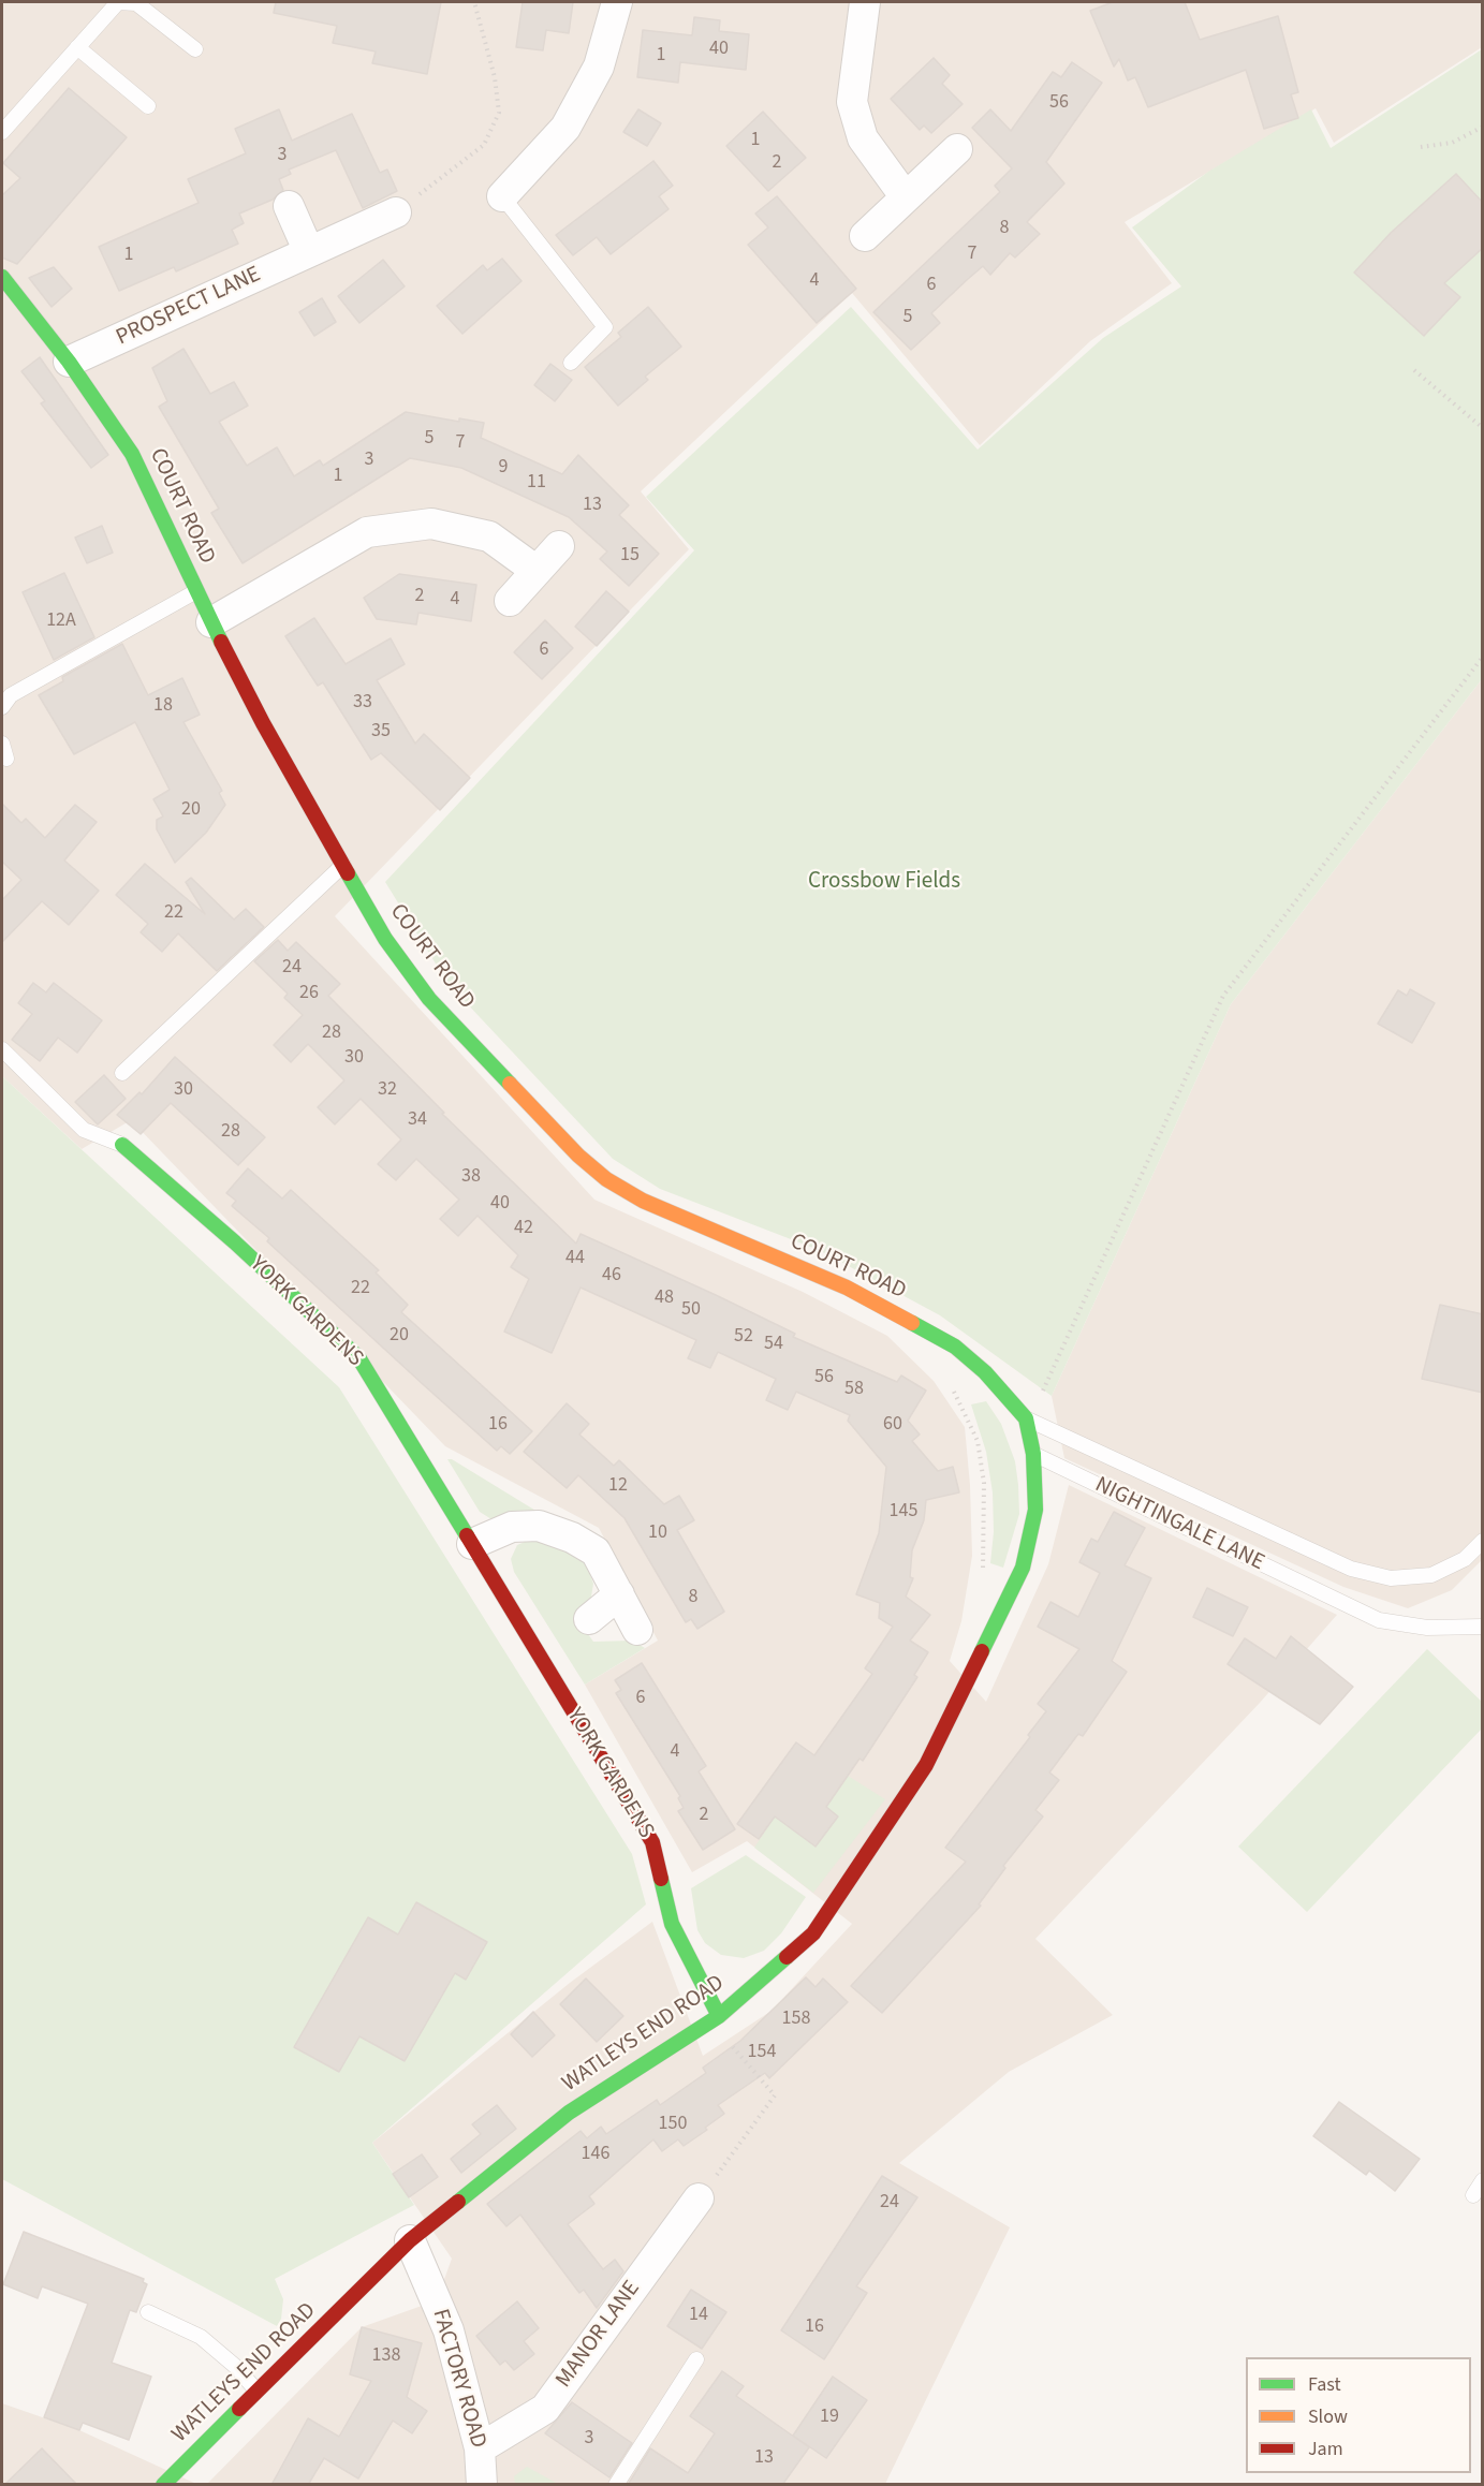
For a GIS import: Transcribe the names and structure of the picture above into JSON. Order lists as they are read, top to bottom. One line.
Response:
{"streets":{"street":["PROSPECT LANE","COURT ROAD","YORK GARDENS","WATLEYS END ROAD","MANOR LANE","FACTORY ROAD"],"lane":["NIGHTINGALE LANE"]},"crossings":[["PROSPECT LANE","COURT ROAD"],["COURT ROAD","NIGHTINGALE LANE"],["COURT ROAD","WATLEYS END ROAD"],["YORK GARDENS","WATLEYS END ROAD"],["NIGHTINGALE LANE","WATLEYS END ROAD"],["WATLEYS END ROAD","FACTORY ROAD"],["MANOR LANE","FACTORY ROAD"]],"parks":["Crossbow Fields"],"house_numbers":["40","1","56","1","3","2","8","7","1","4","6","5","5","7","3","9","1","11","13","15","2","4","12A","6","33","18","35","20","22","24","26","28","30","30","32","34","28","38","40","42","44","46","22","48","50","20","52","54","56","58","16","60","12","145","10","8","6","4","2","158","154","150","146","24","14","16","138","19","3","13"],"legend":["Fast","Slow","Jam"]}
